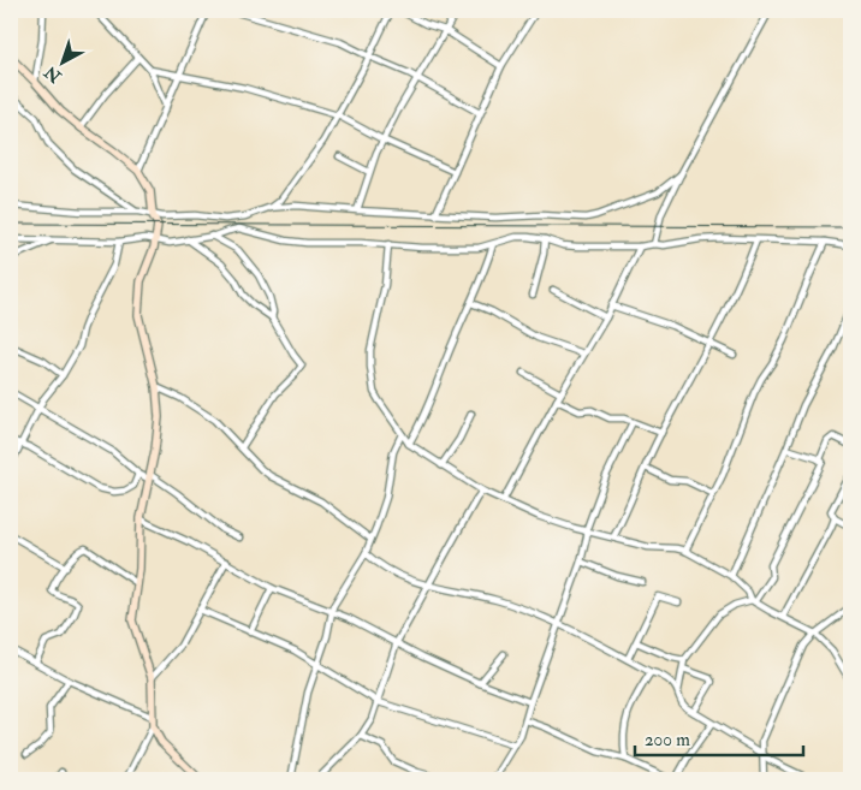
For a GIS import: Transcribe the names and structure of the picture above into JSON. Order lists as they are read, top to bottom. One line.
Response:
{"scale_bar":"200 m","north":"bottom left"}
